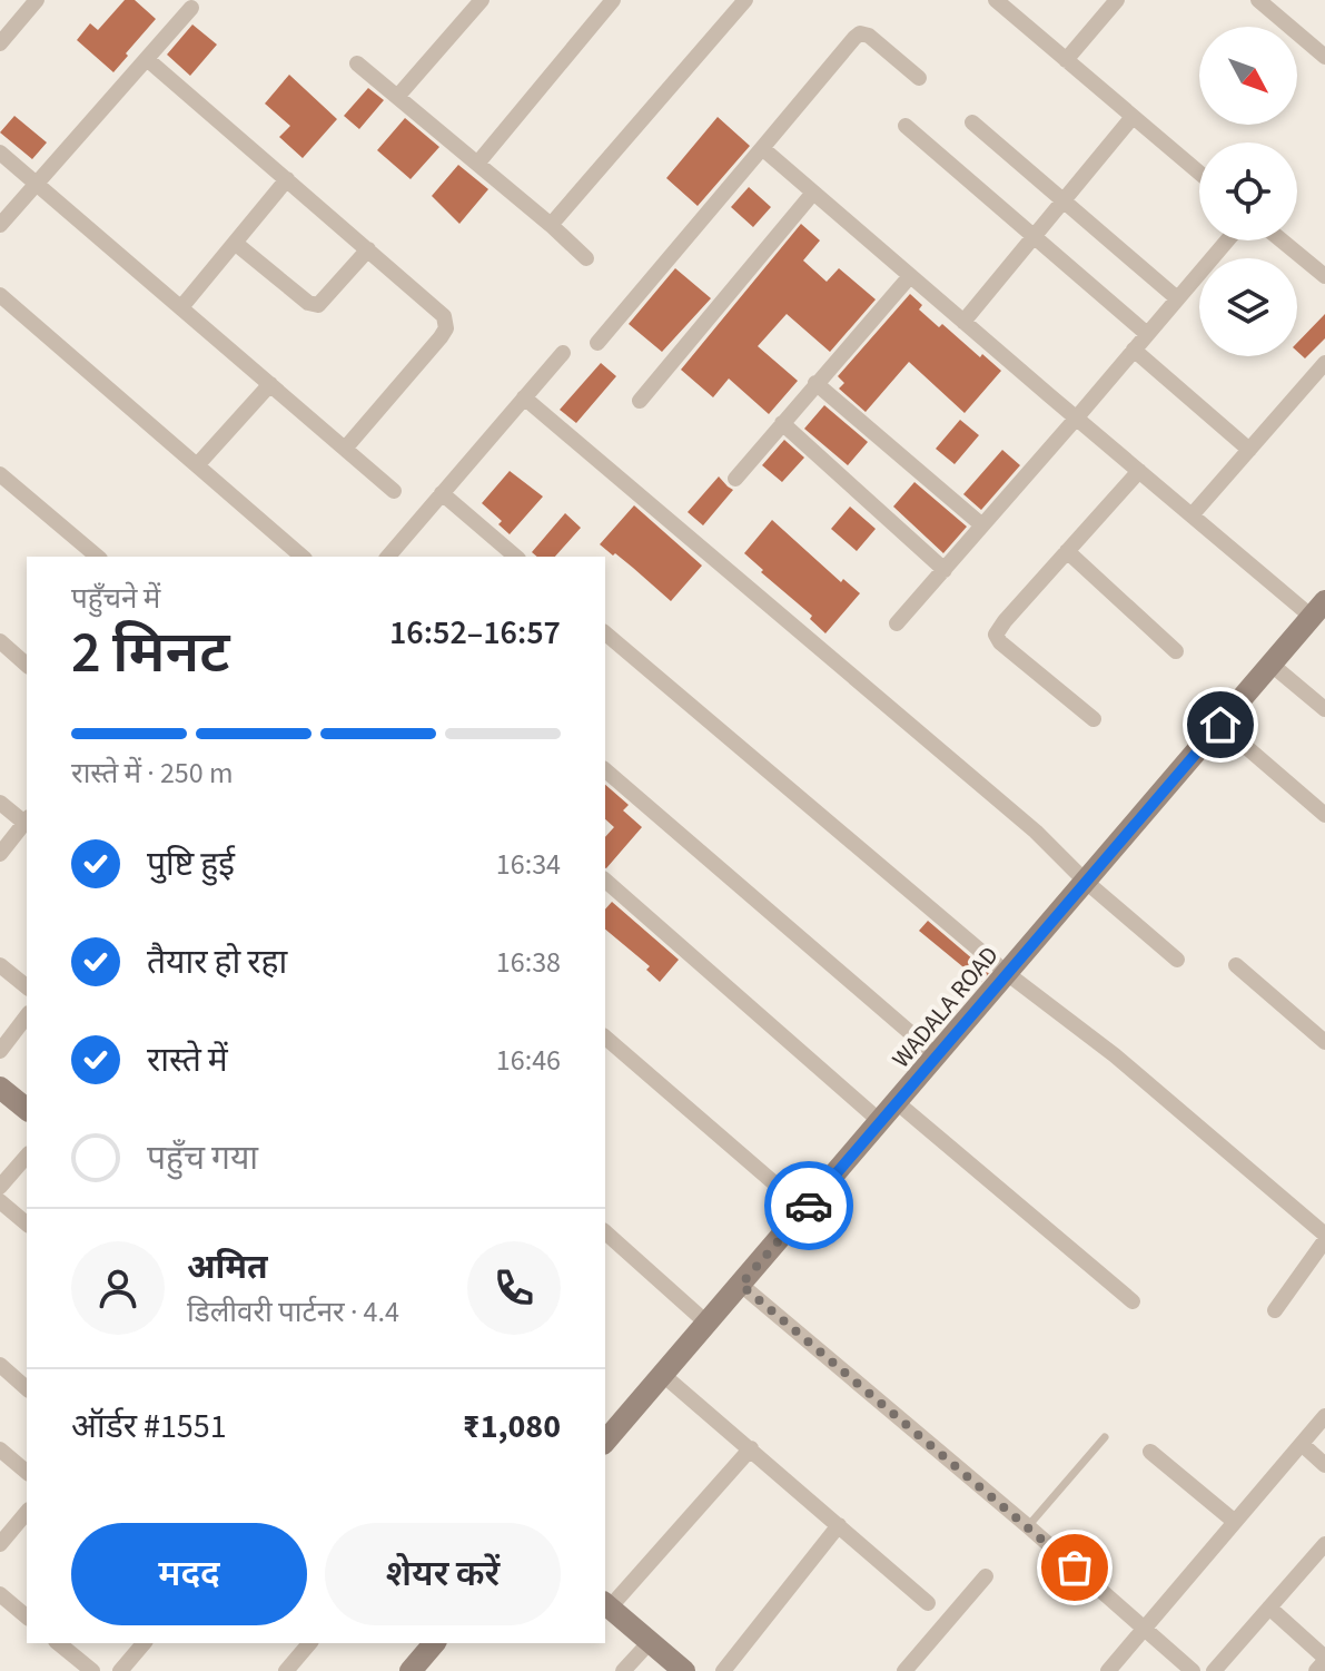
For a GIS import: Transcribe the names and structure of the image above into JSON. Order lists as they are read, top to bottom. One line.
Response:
{"streets":{"street":["WADALA ROAD"]},"north":"bottom right","page":{"heading":["2 मिनट","पहुँचने में","16:52–16:57"],"panel":["अमित","डिलीवरी पार्टनर · 4.4","ऑर्डर #1551","₹1,080"],"bar":"रास्ते में · 250 m","list":[["पुष्टि हुई","16:34"],["तैयार हो रहा","16:38"],["रास्ते में","16:46"],"पहुँच गया"],"buttons":["मदद","शेयर करें"]}}
